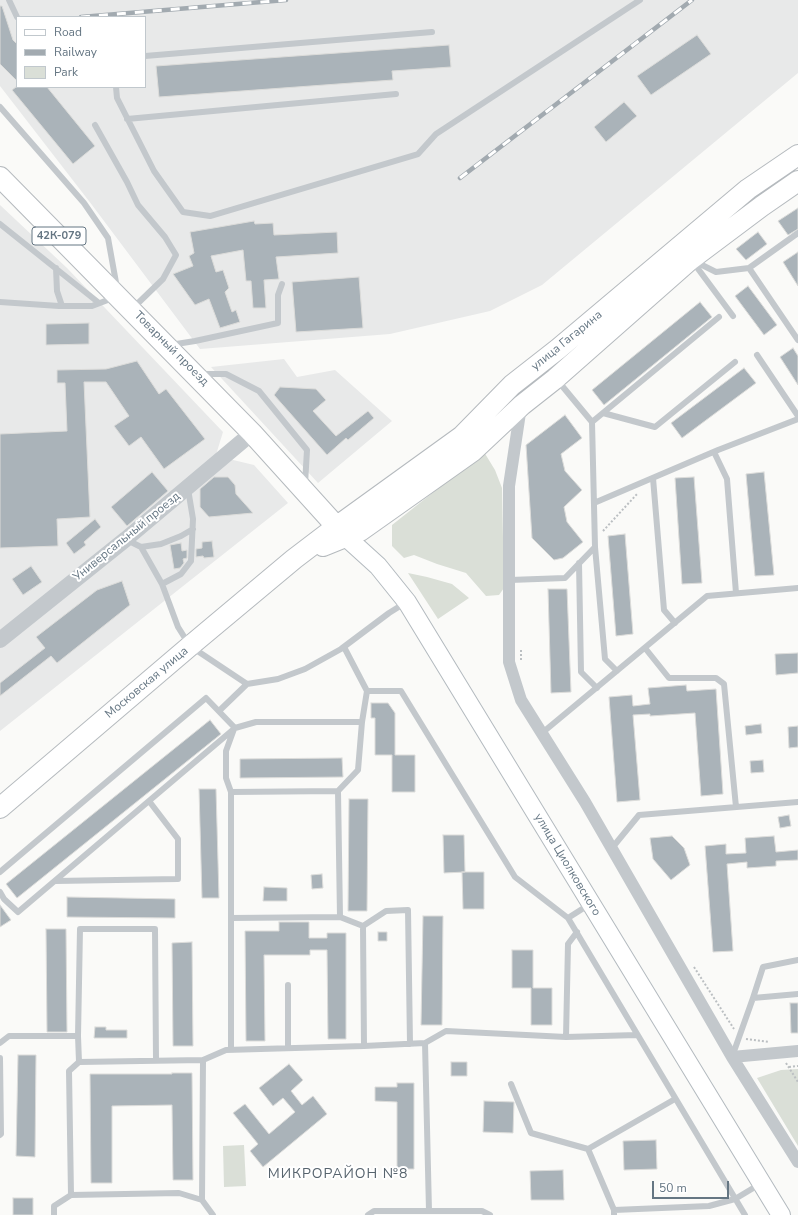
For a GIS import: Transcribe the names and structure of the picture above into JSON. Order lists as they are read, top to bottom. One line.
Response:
{"streets":{"main road":["42К-079","улица Гагарина","Товарный проезд","Московская улица","улица Циолковского"],"street":["Универсальный проезд"]},"crossings":[["улица Гагарина","Товарный проезд"],["улица Гагарина","Московская улица"],["улица Гагарина","улица Циолковского"],["Товарный проезд","Универсальный проезд"],["Товарный проезд","Московская улица"],["Товарный проезд","улица Циолковского"],["Московская улица","улица Циолковского"]],"districts":["МИКРОРАЙОН №8"],"legend":["Road","Railway","Park"],"scale_bar":"50 m"}
